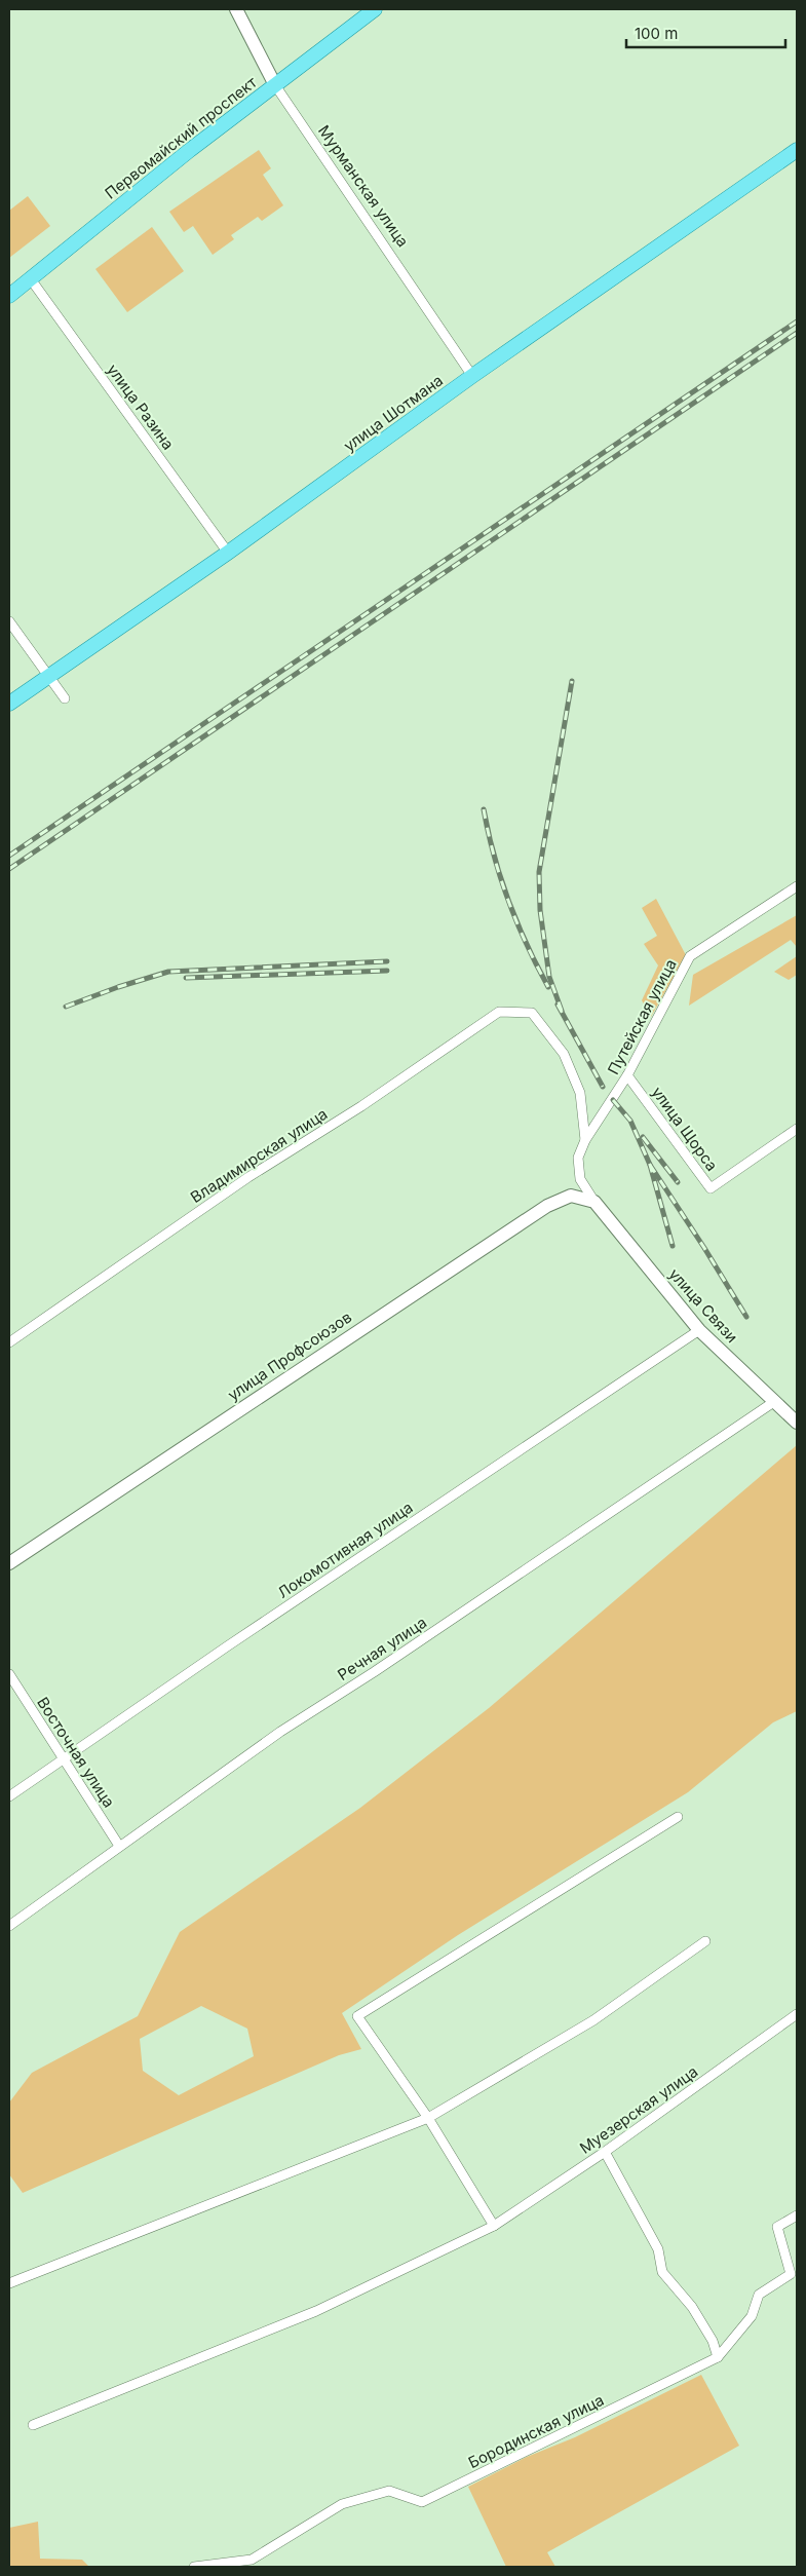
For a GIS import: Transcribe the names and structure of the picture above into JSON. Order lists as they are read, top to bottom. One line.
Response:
{"streets":{"main road":["Первомайский проспект","Мурманская улица","улица Шотмана","улица Связи","улица Профсоюзов"],"street":["улица Разина","Путейская улица","улица Щорса","Владимирская улица","Локомотивная улица","Речная улица","Восточная улица","Муезерская улица","Бородинская улица"]},"crossings":[["Первомайский проспект","Мурманская улица"],["Первомайский проспект","улица Разина"],["Мурманская улица","улица Шотмана"],["улица Разина","улица Шотмана"],["Путейская улица","улица Щорса"],["Путейская улица","Владимирская улица"],["Путейская улица","улица Связи"],["Путейская улица","улица Профсоюзов"],["улица Связи","улица Профсоюзов"],["улица Связи","Локомотивная улица"],["улица Связи","Речная улица"],["Локомотивная улица","Восточная улица"],["Речная улица","Восточная улица"]],"scale_bar":"100 m"}
